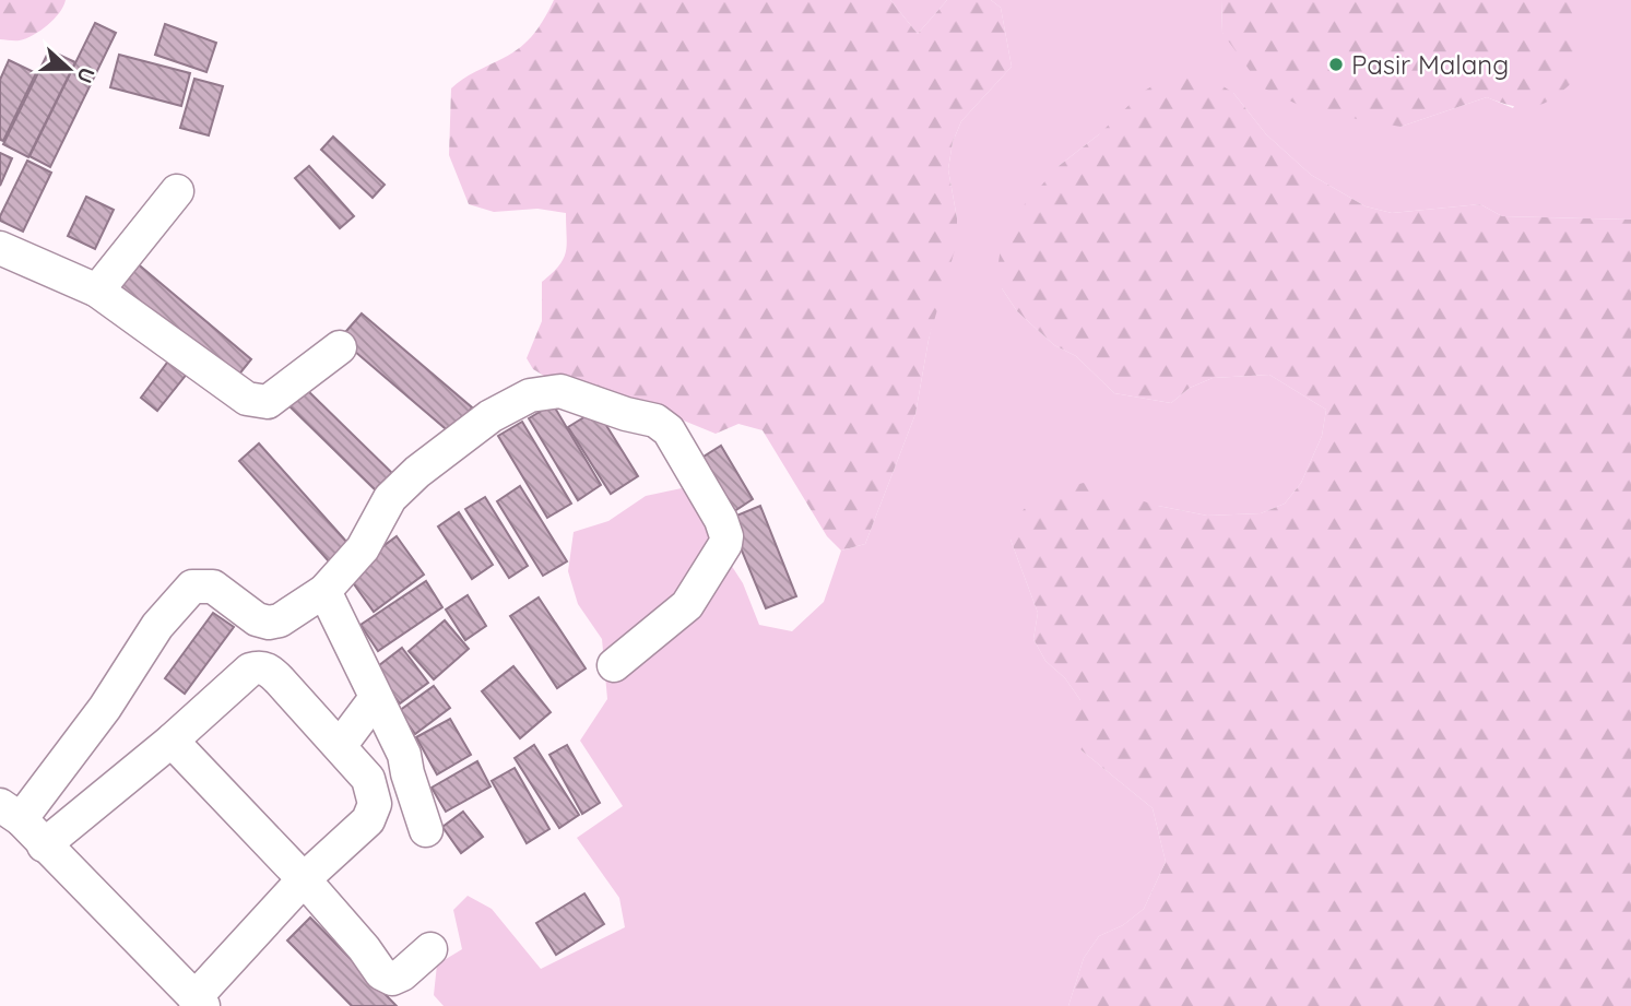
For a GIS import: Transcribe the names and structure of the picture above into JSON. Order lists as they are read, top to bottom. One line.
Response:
{"places":["Pasir Malang"],"north":"right"}
